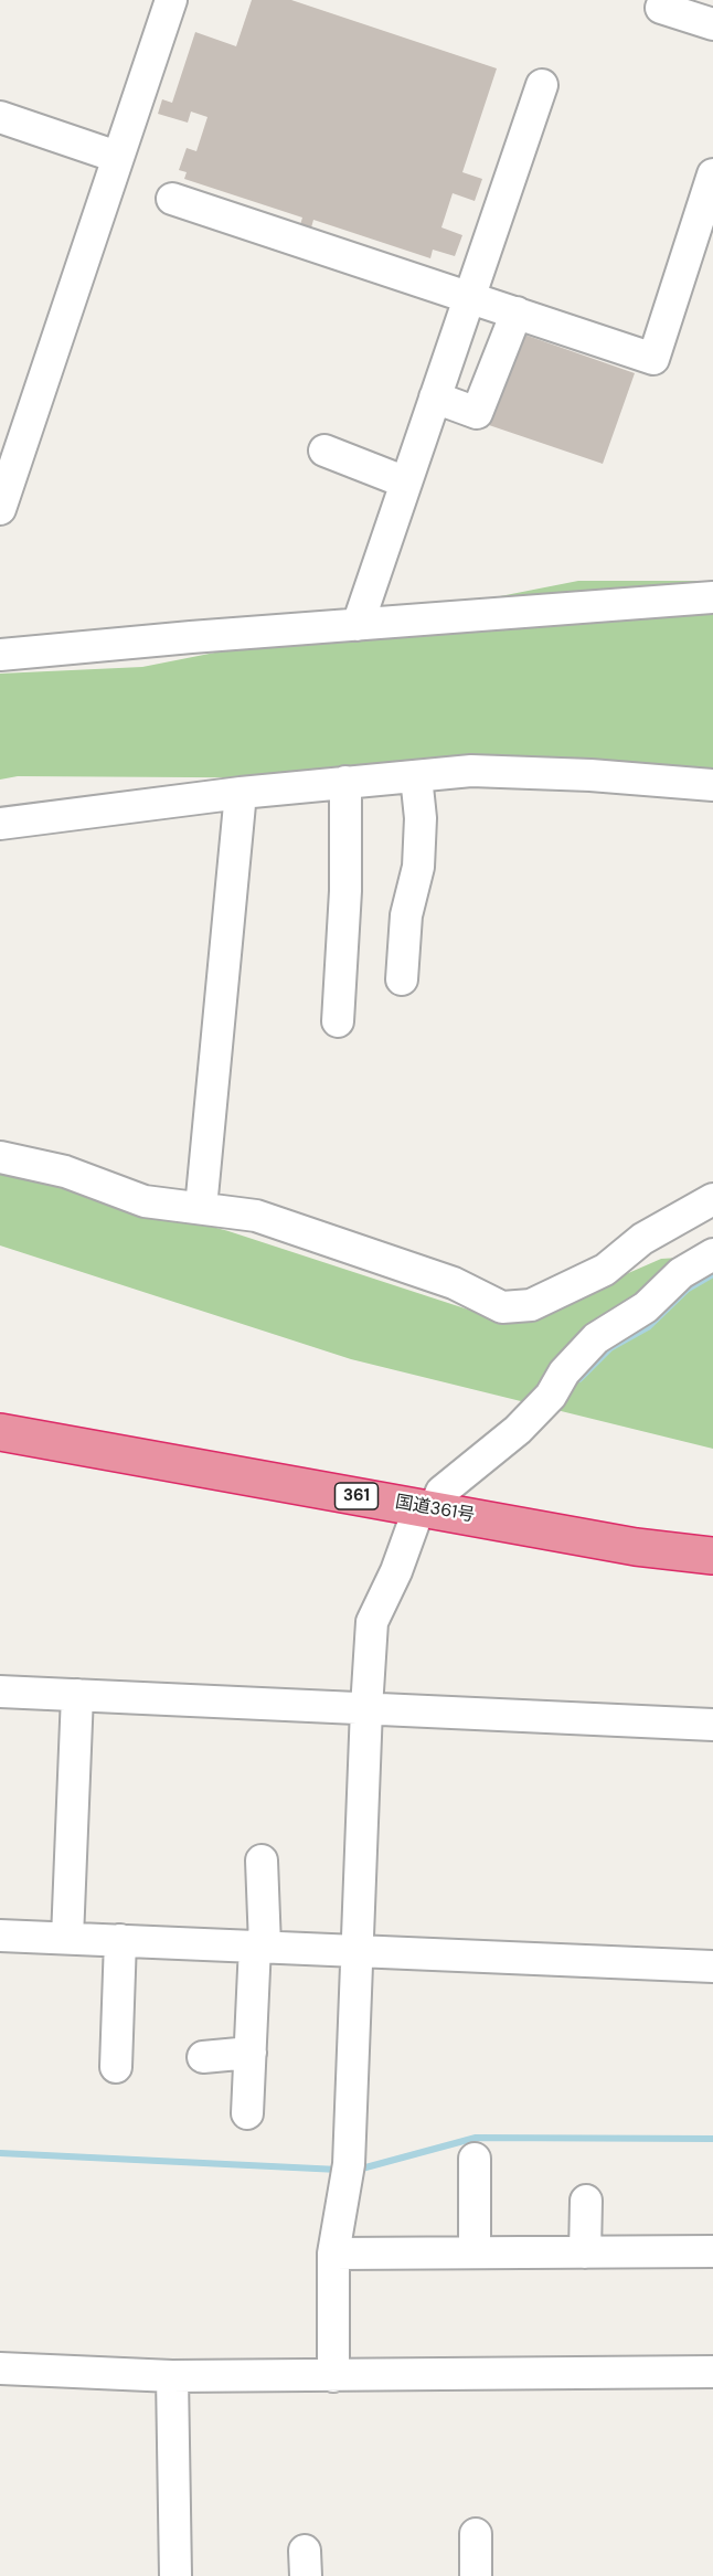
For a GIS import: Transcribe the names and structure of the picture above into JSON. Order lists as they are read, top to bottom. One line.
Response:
{"streets":{"highway":["361","国道361号"]}}
